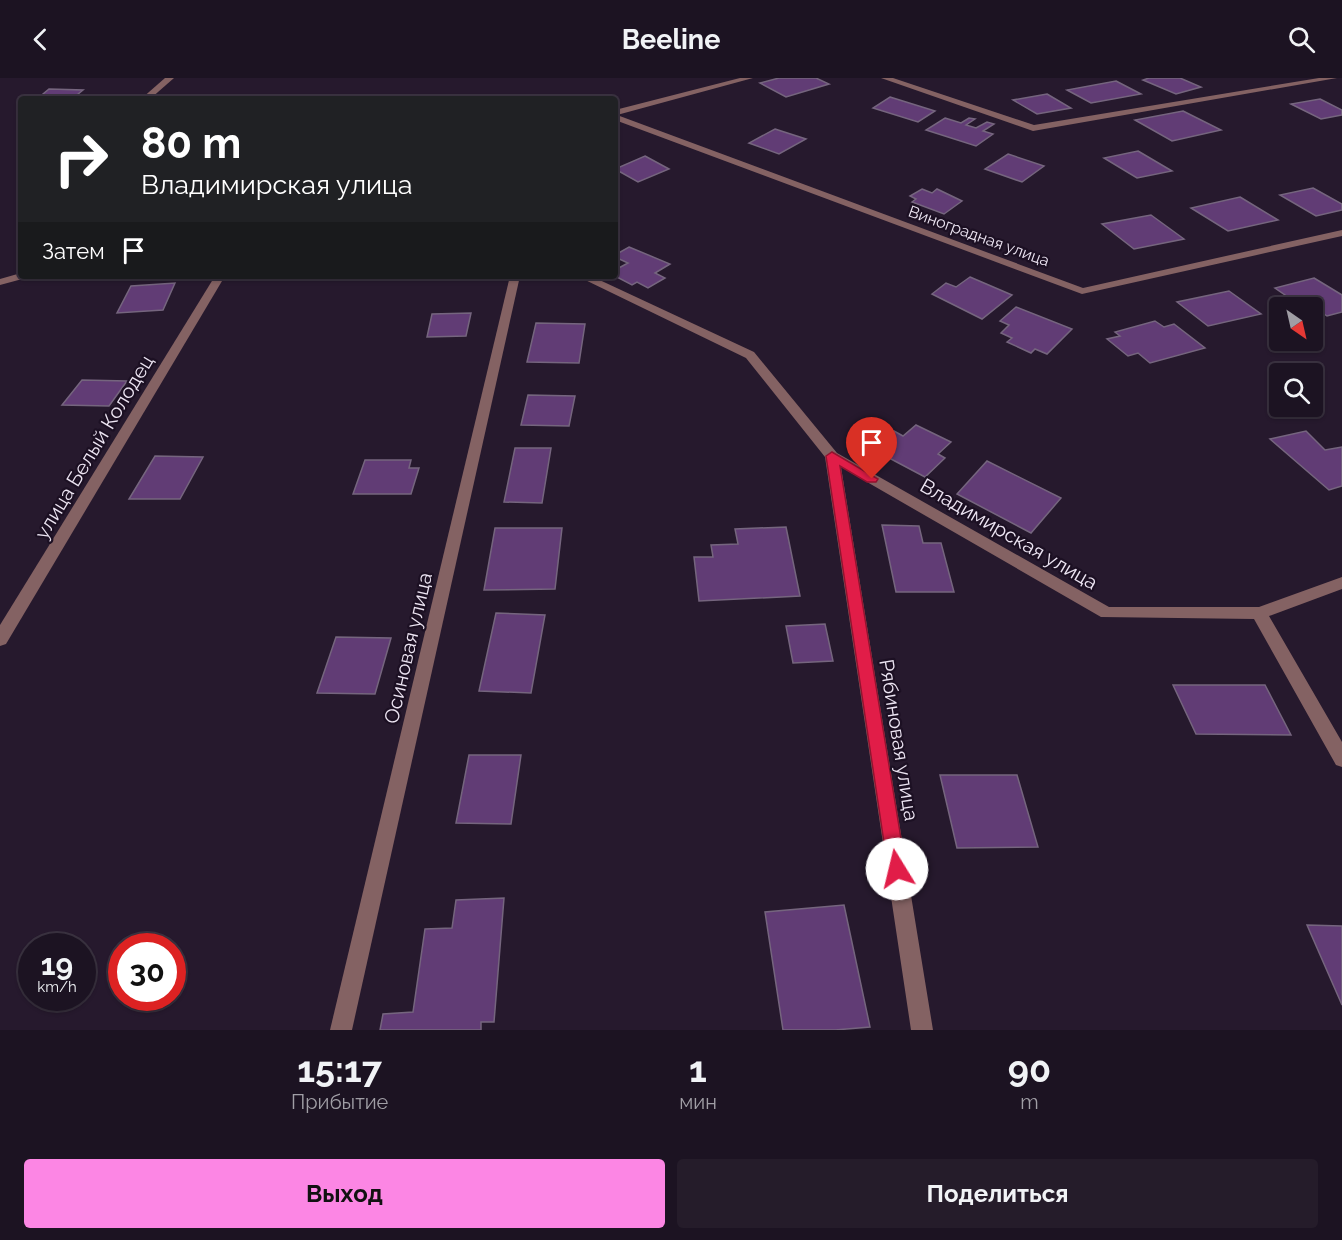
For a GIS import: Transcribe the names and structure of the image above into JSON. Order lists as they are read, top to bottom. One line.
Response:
{"streets":{"street":["Виноградная улица","улица Белый Колодец","Владимирская улица","Осиновая улица","Рябиновая улица"]},"crossings":[["Владимирская улица","Рябиновая улица"]],"north":"bottom right","page":{"header":"Beeline","turn":["80 m","Владимирская улица"],"then":"Затем","speed":"19 km/h","limit":"30","eta":["15:17","Прибытие","1","мин","90","m"],"buttons":["Выход","Поделиться"]}}
